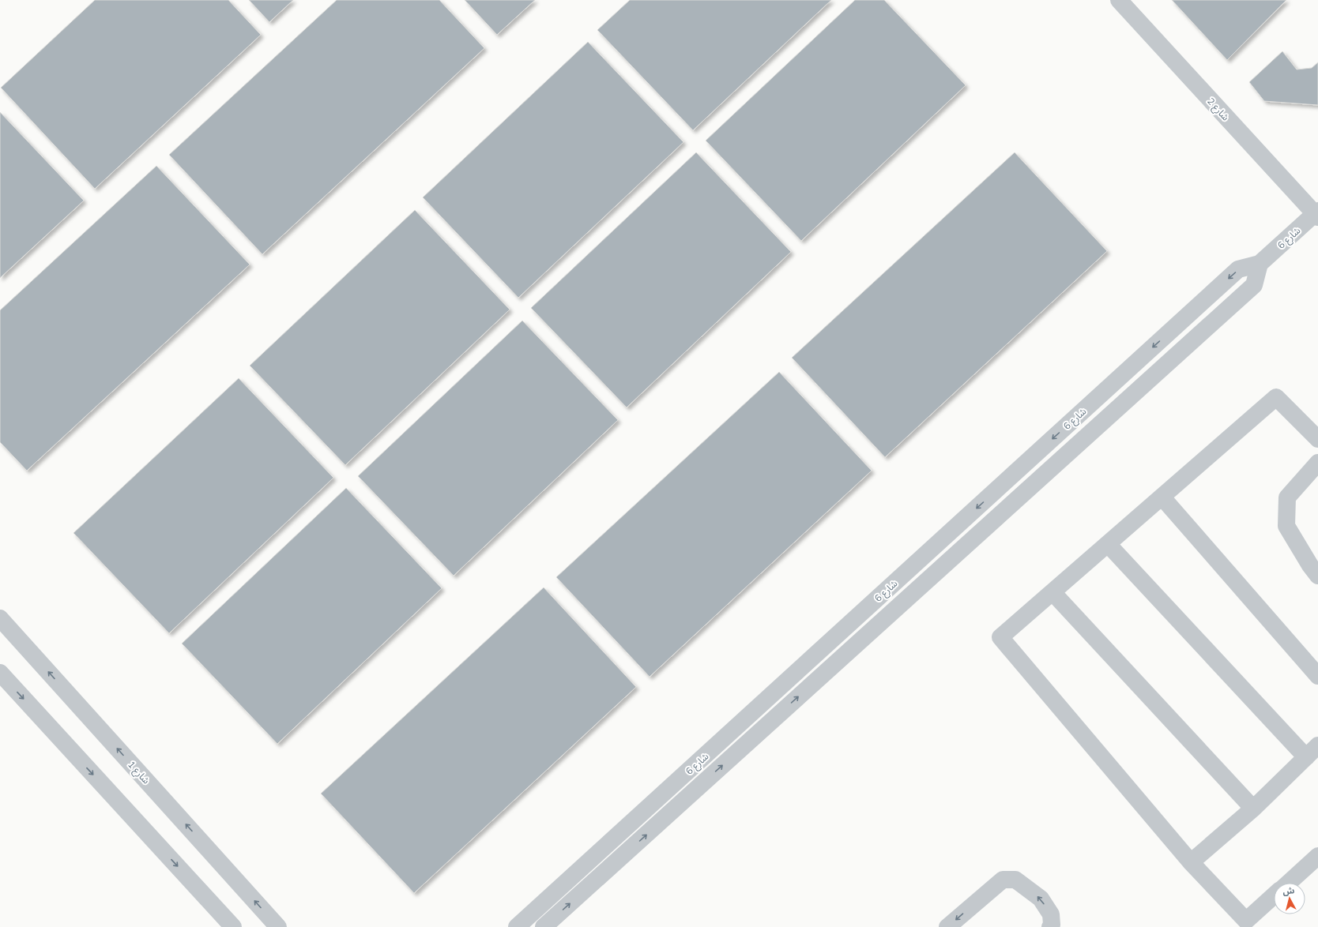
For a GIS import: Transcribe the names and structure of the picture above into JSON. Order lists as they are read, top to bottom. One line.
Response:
{"streets":{"street":["شارع 2","شارع 6","شارع 1"]},"crossings":[["شارع 2","شارع 6"]],"north":"top"}
